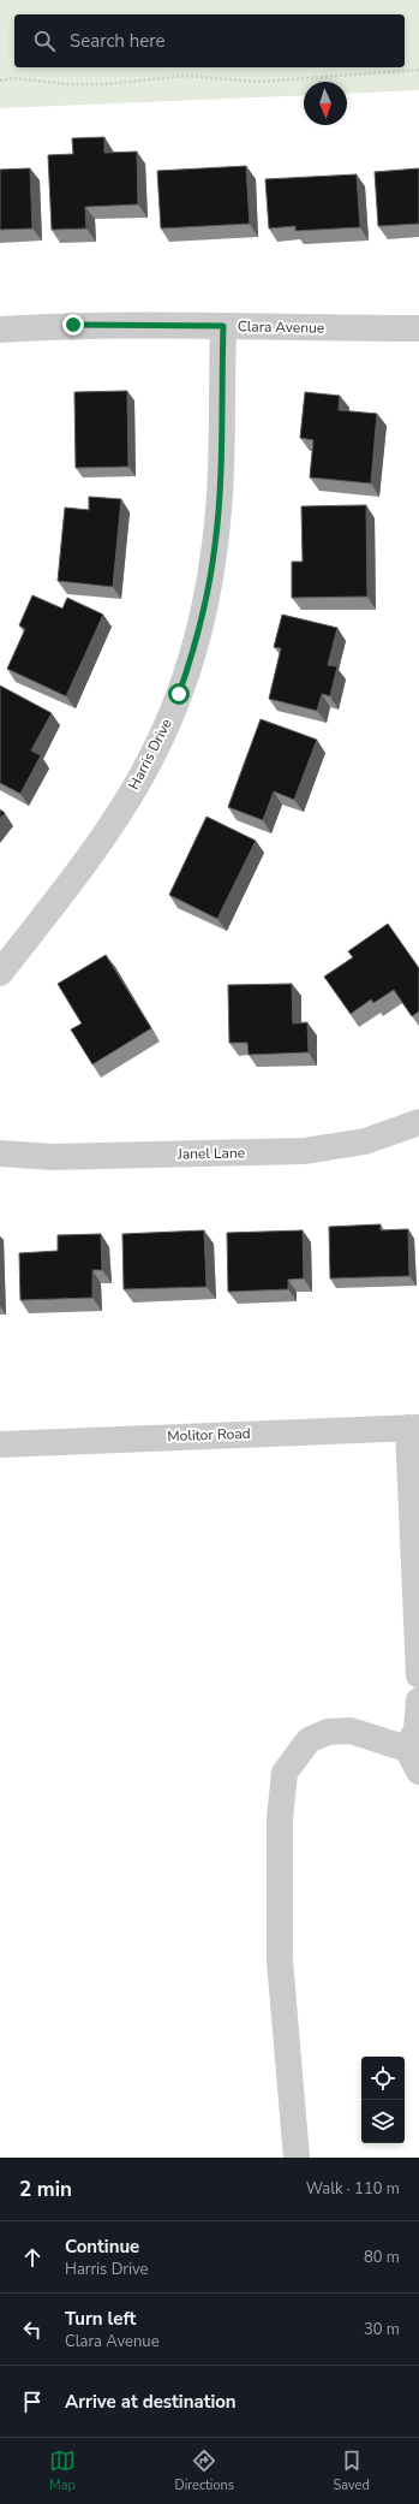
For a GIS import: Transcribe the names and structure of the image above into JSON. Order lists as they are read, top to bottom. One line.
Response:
{"streets":{"street":["Clara Avenue","Harris Drive","Janel Lane","Molitor Road"]},"crossings":[["Clara Avenue","Harris Drive"]],"north":"bottom","page":{"search":"Search here","heading":["2 min","Walk · 110 m"],"list":[["Continue","Harris Drive","80 m"],["Turn left","Clara Avenue","30 m"],"Arrive at destination"],"nav":["Map","Directions","Saved"]}}
